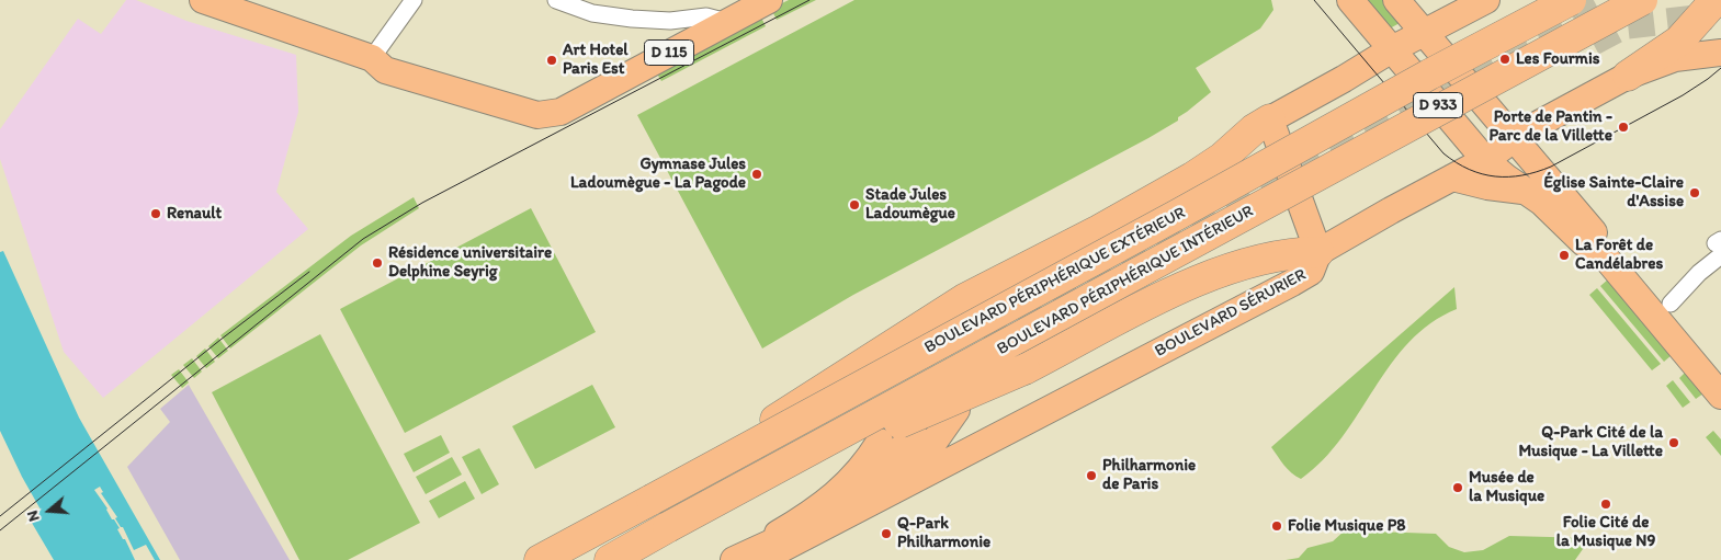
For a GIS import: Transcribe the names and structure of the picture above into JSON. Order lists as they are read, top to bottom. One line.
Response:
{"streets":{"highway":["BOULEVARD PÉRIPHÉRIQUE EXTÉRIEUR","BOULEVARD PÉRIPHÉRIQUE INTÉRIEUR"],"main road":["D 115","D 933","BOULEVARD SÉRURIER"]},"crossings":[["D 933","BOULEVARD SÉRURIER"]],"places":["Les Fourmis","Art Hotel Paris Est","Porte de Pantin - Parc de la Villette","Gymnase Jules Ladoumègue - La Pagode","Église Sainte-Claire d'Assise","Stade Jules Ladoumègue","Renault","La Forêt de Candélabres","Résidence universitaire Delphine Seyrig","Q-Park Cité de la Musique - La Villette","Philharmonie de Paris","Musée de la Musique","Folie Cité de la Musique N9","Folie Musique P8","Q-Park Philharmonie"],"north":"left"}
